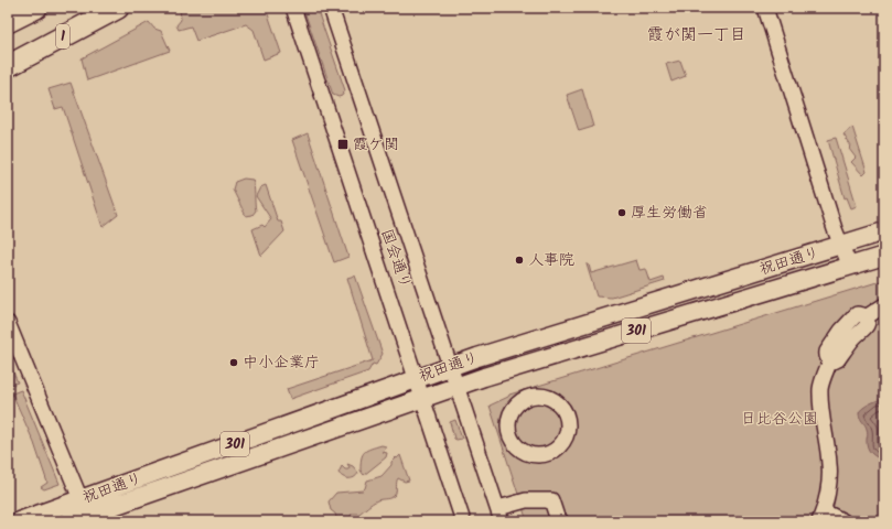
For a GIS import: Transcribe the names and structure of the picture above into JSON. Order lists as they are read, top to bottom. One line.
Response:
{"streets":{"highway":["1"],"main road":["祝田通り","301"],"street":["国会通り"]},"crossings":[["国会通り","祝田通り"]],"districts":["霞が関一丁目"],"parks":["日比谷公園"],"places":{"transit":["霞ケ関"],"other":["厚生労働省","人事院","中小企業庁"]}}
